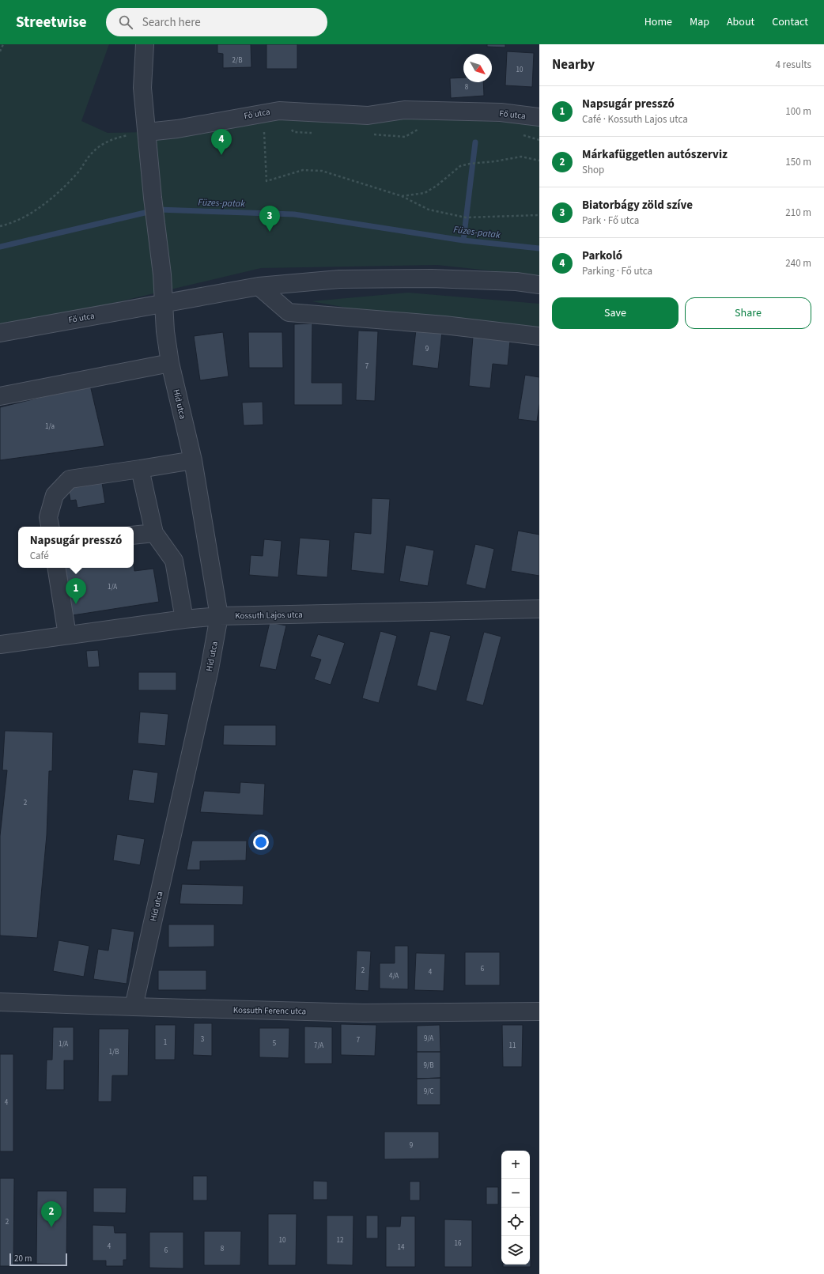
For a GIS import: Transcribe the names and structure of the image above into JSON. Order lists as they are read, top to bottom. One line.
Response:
{"streets":{"street":["Fő utca","Híd utca","Kossuth Lajos utca","Kossuth Ferenc utca"]},"crossings":[["Fő utca","Híd utca"],["Híd utca","Kossuth Lajos utca"],["Híd utca","Kossuth Ferenc utca"]],"water":["Füzes-patak"],"house_numbers":["2/B","10","8","9","7","1/a","1/A","2","6","2","4","4/A","9/A","3","7","1","5","1/A","7/A","11","1/B","9/B","9/C","4","9","2","10","12","16","4","14","8","6"],"scale_bar":"20 m","north":"bottom right","page":{"header":"Streetwise","search":"Search here","nav":["Home","Map","About","Contact"],"heading":["Nearby","4 results"],"list":[{"mark":"1","name":"Napsugár presszó","note":"Café · Kossuth Lajos utca","value":"100 m"},{"mark":"2","name":"Márkafüggetlen autószerviz","note":"Shop","value":"150 m"},{"mark":"3","name":"Biatorbágy zöld szíve","note":"Park · Fő utca","value":"210 m"},{"mark":"4","name":"Parkoló","note":"Parking · Fő utca","value":"240 m"}],"pins":["4","3","1","2"],"buttons":["Save","Share"],"popup":["Napsugár presszó","Café"],"map_buttons":["+","−"],"scale":"20 m"}}
